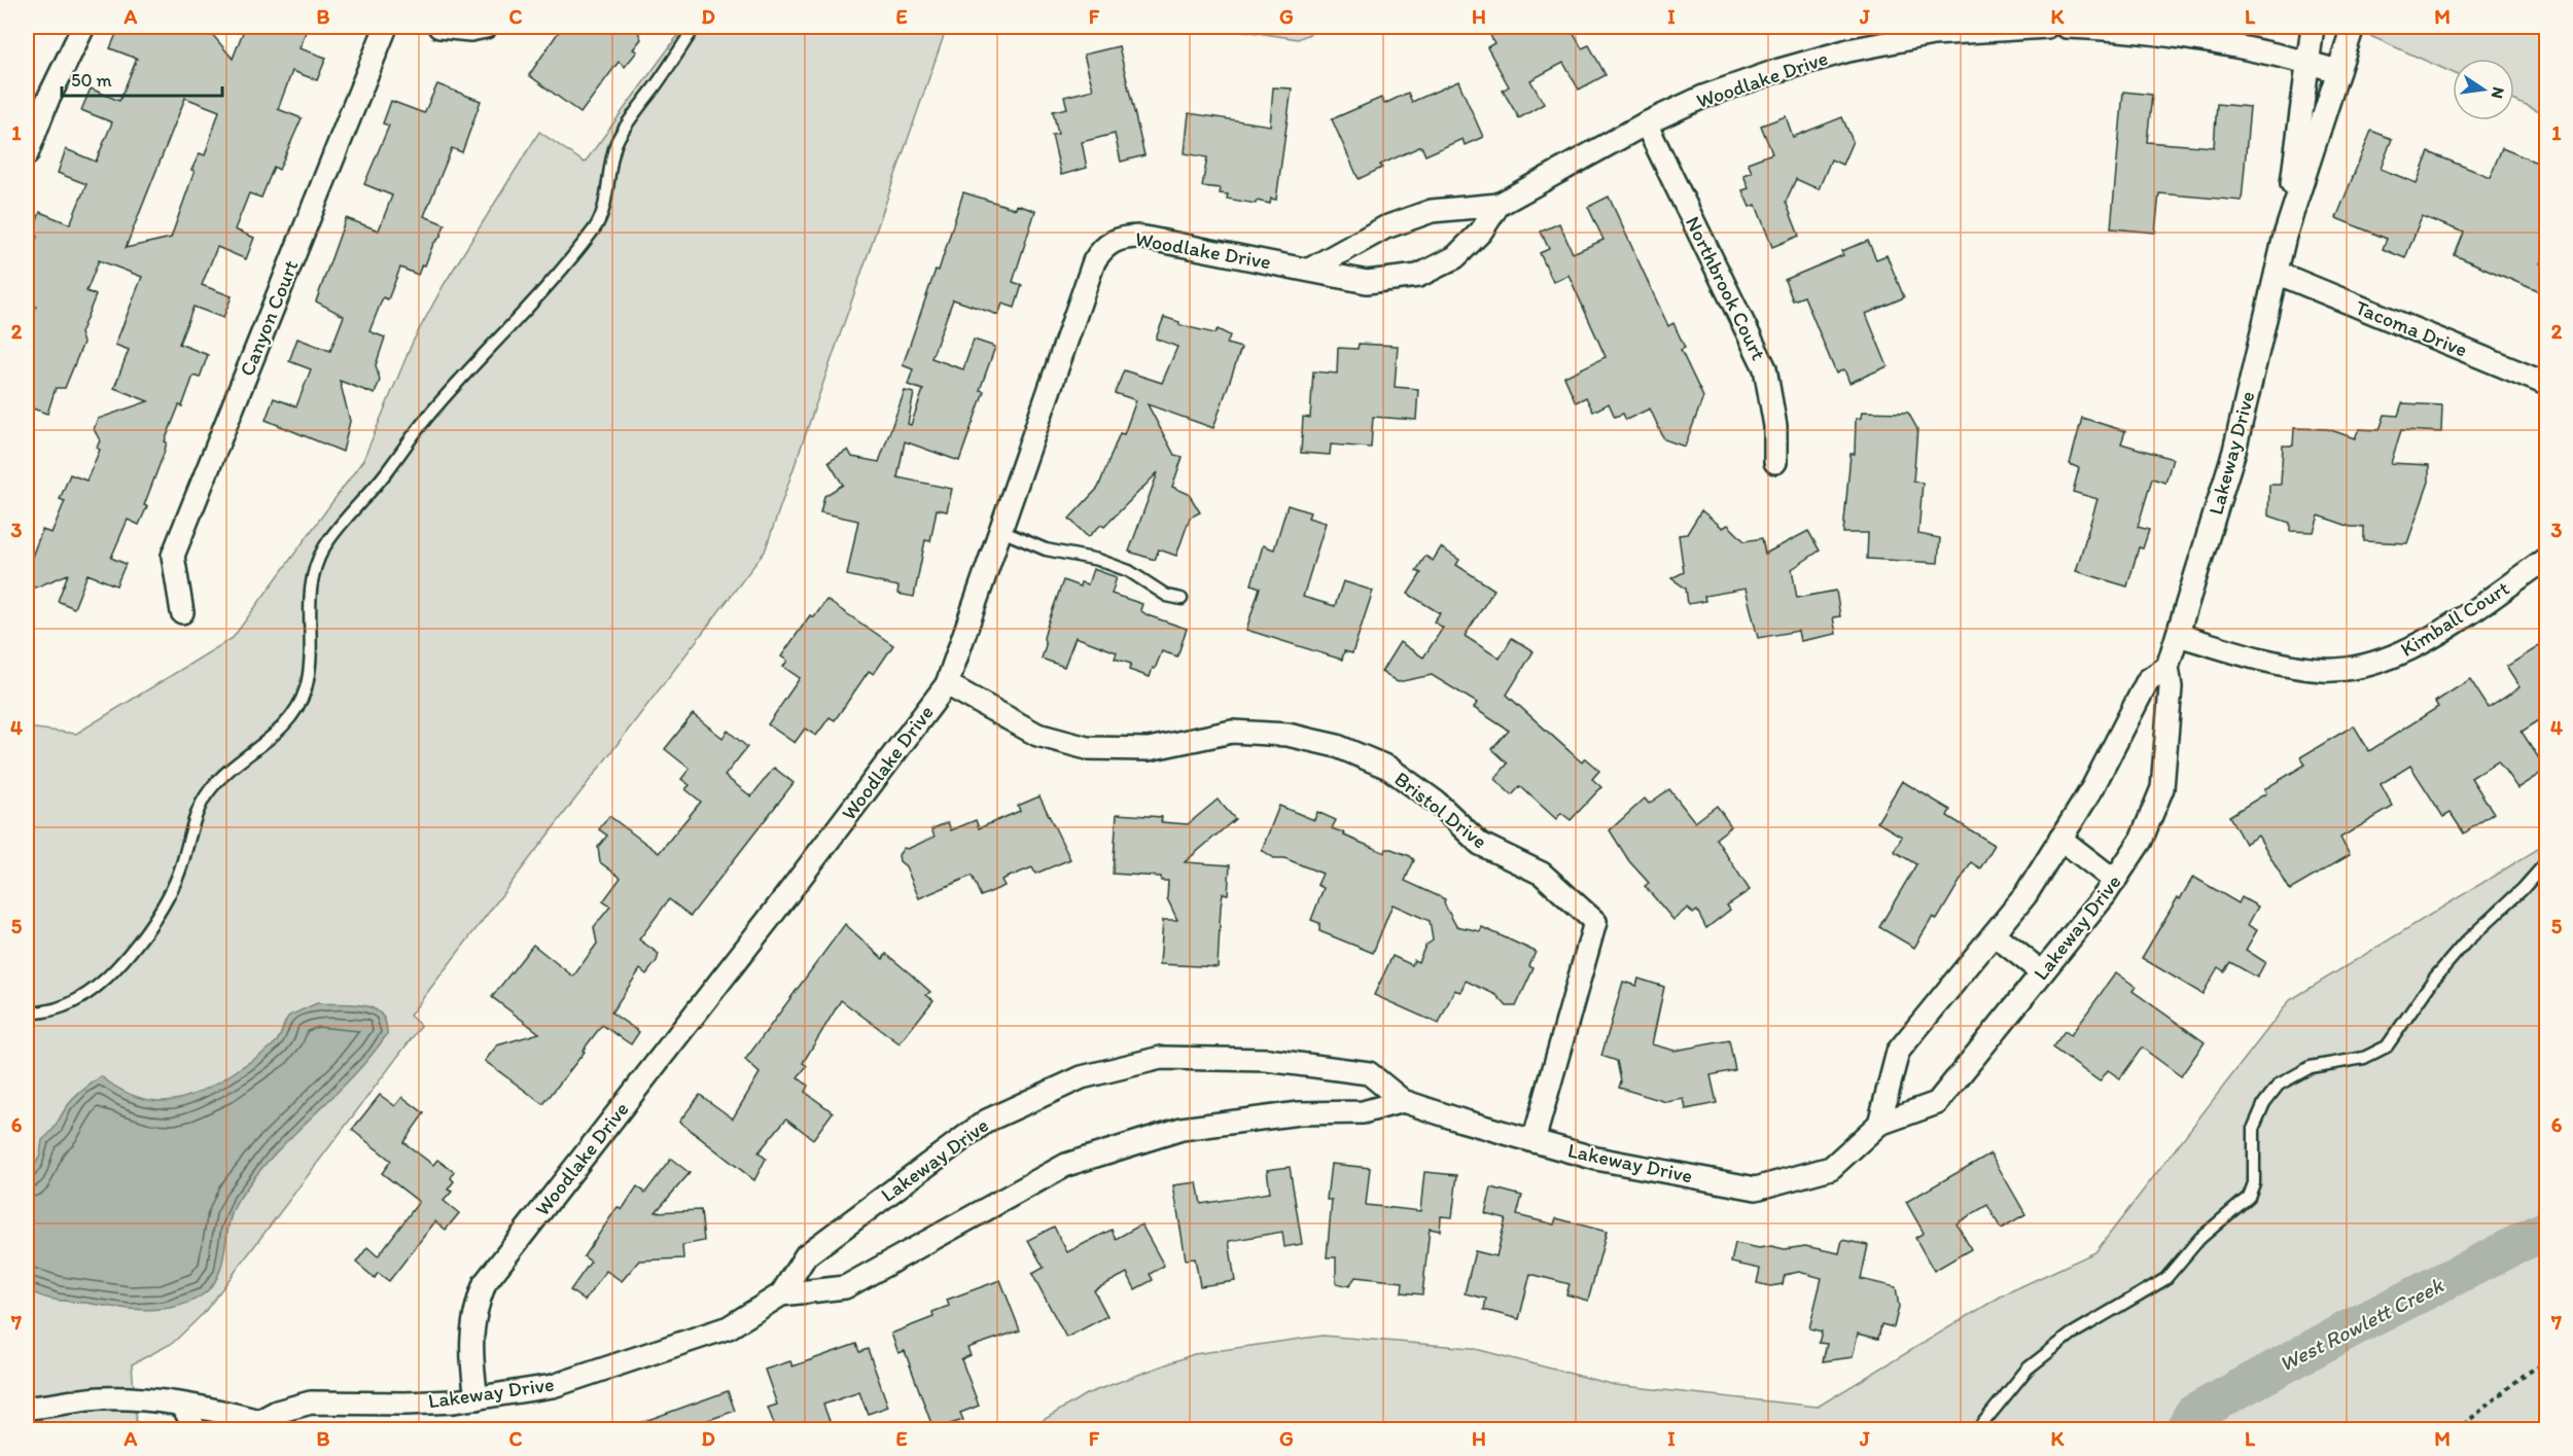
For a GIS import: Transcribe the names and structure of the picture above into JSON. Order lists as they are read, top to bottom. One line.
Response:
{"streets":{"street":["Woodlake Drive","Northbrook Court","Canyon Court","Tacoma Drive","Lakeway Drive","Kimball Court","Bristol Drive"]},"crossings":[["Woodlake Drive","Northbrook Court"],["Woodlake Drive","Lakeway Drive"],["Woodlake Drive","Bristol Drive"],["Tacoma Drive","Lakeway Drive"],["Lakeway Drive","Kimball Court"],["Lakeway Drive","Bristol Drive"]],"water":["West Rowlett Creek"],"scale_bar":"50 m","north":"right","grid":{"columns":["A","B","C","D","E","F","G","H","I","J","K","L","M"],"rows":["1","2","3","4","5","6","7"]}}
